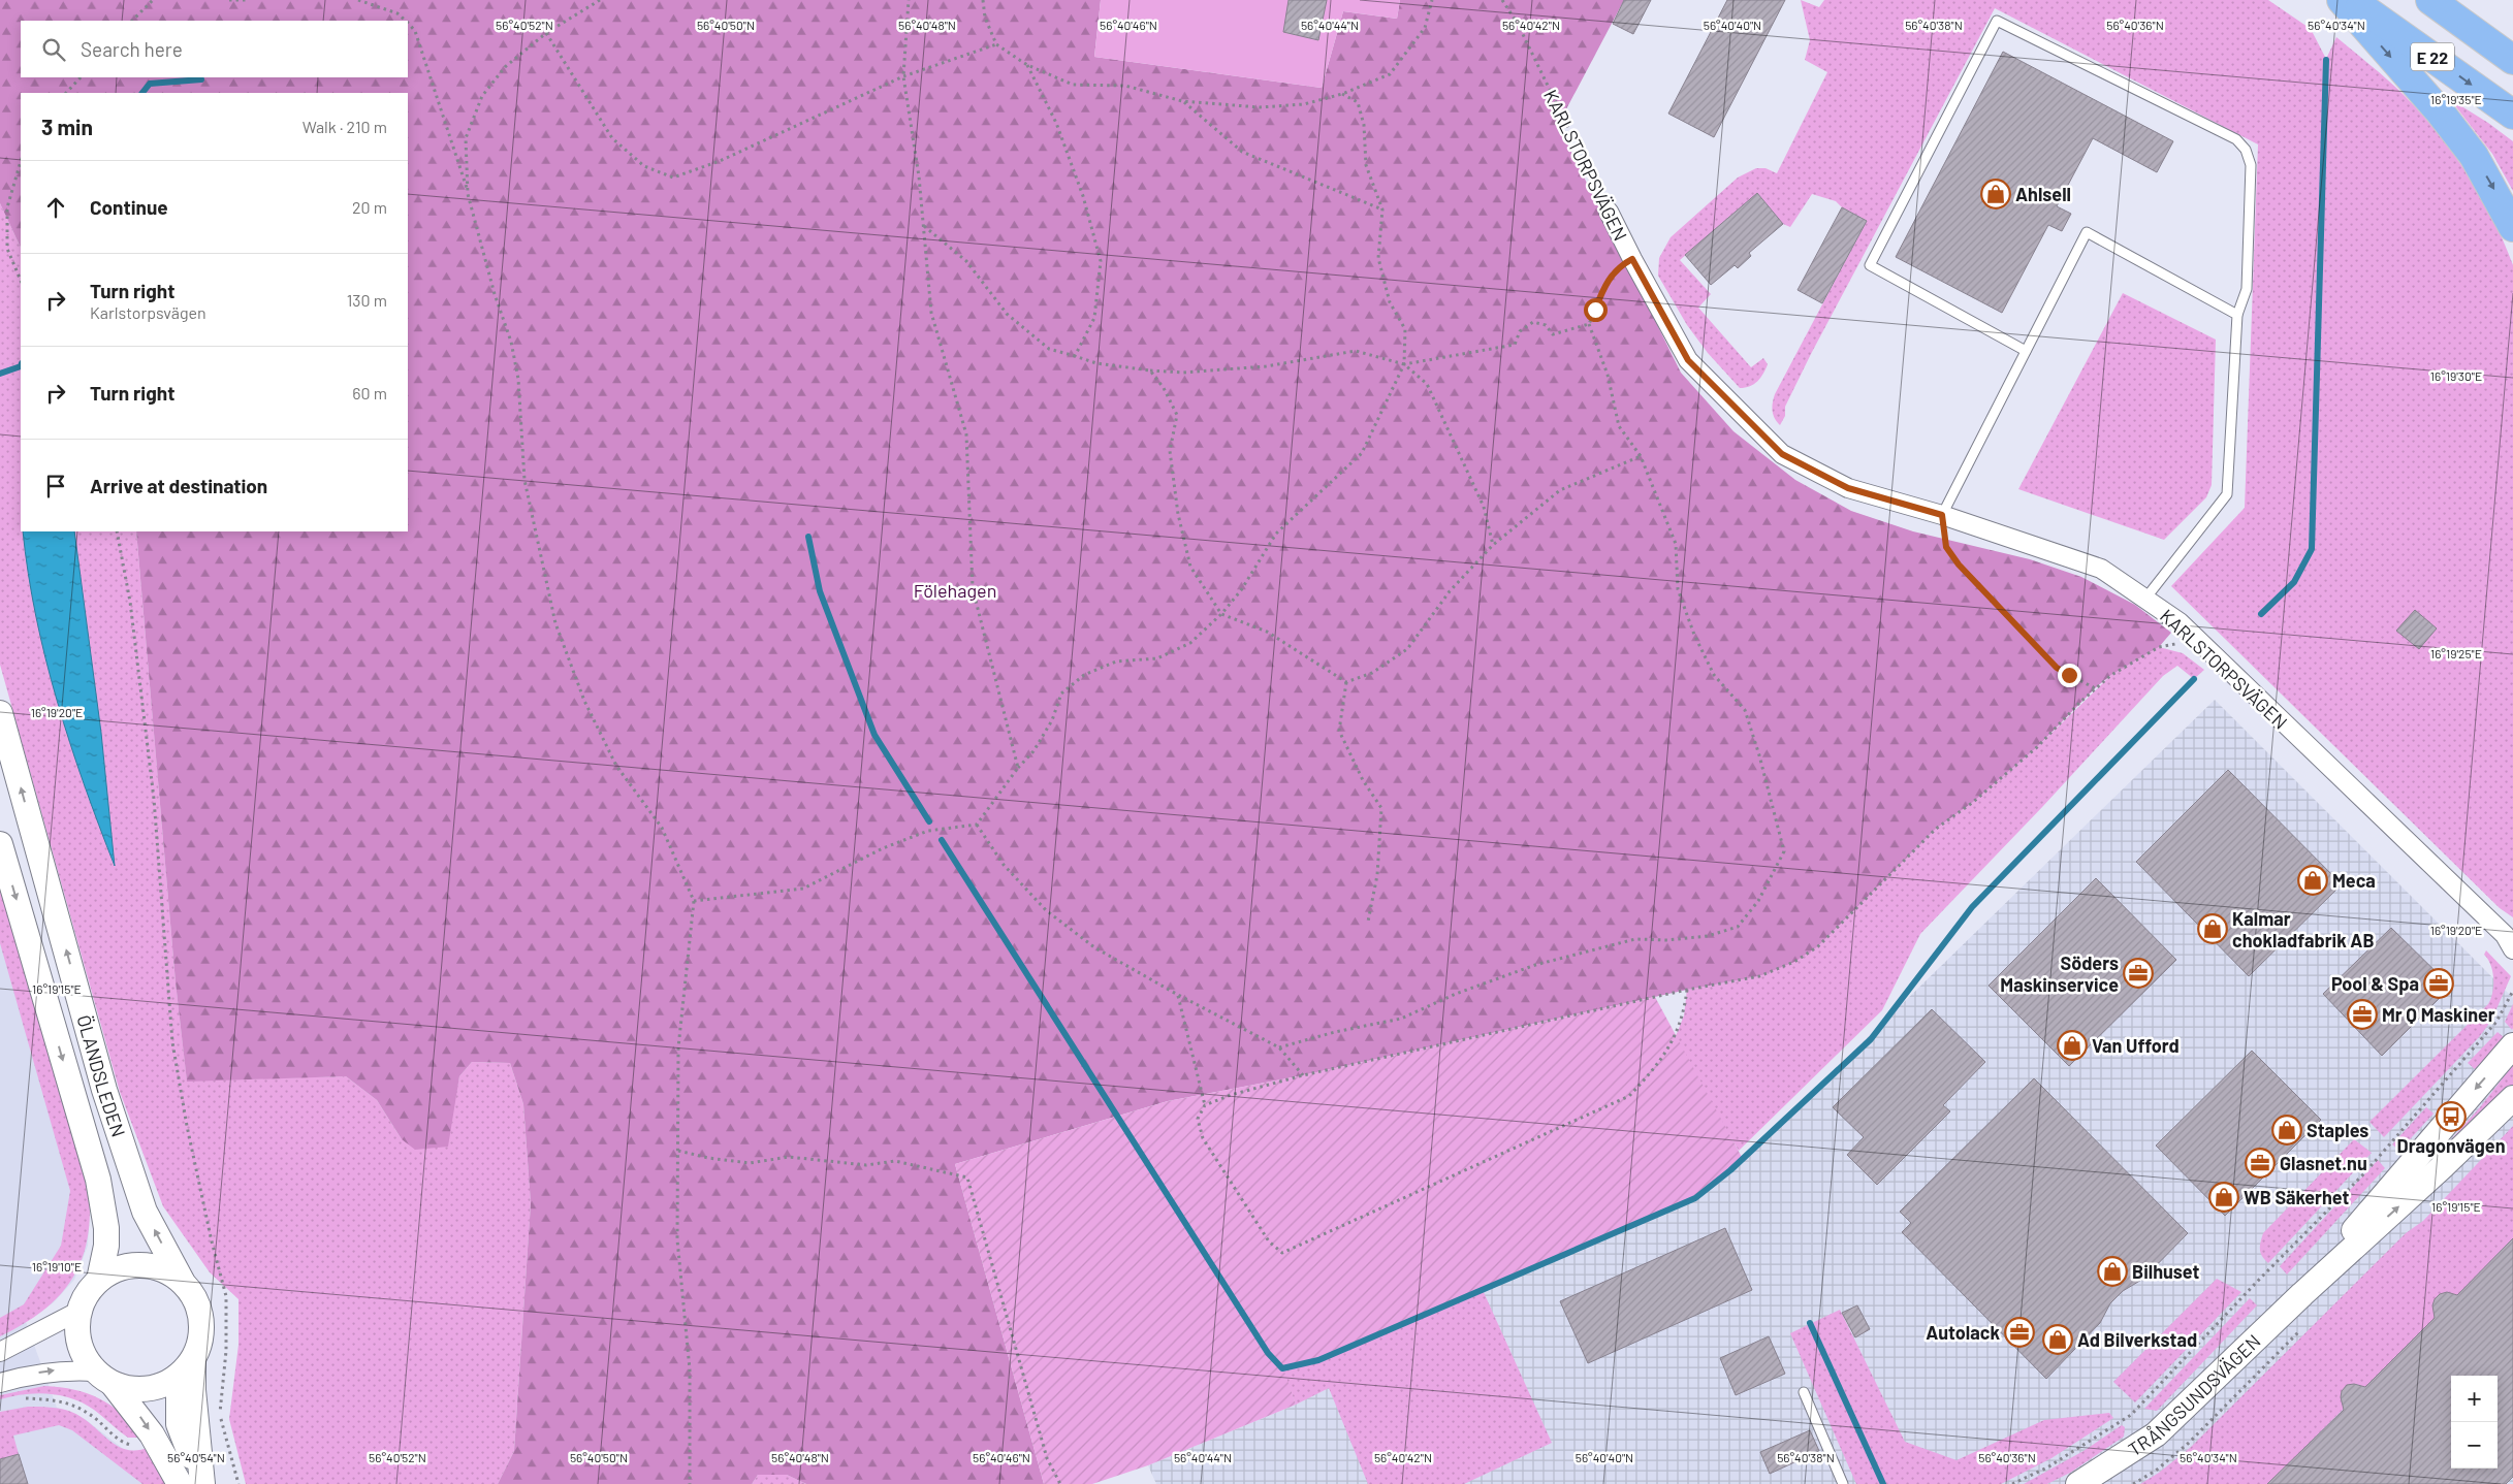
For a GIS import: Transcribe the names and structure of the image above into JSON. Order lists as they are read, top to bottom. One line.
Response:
{"streets":{"highway":["E 22"],"main road":["ÖLANDSLEDEN","TRÅNGSUNDSVÄGEN"],"street":["KARLSTORPSVÄGEN"]},"parks":["Fölehagen"],"places":{"shop":["Ahlsell","Meca","Kalmar chokladfabrik AB","Van Ufford","Staples","WB Säkerhet","Bilhuset","Ad Bilverkstad"],"office":["Söders Maskinservice","Pool & Spa","Mr Q Maskiner","Glasnet.nu","Autolack"],"bus stop":["Dragonvägen"]},"page":{"search":"Search here","heading":["3 min","Walk · 210 m"],"list":[["Continue","20 m"],["Turn right","Karlstorpsvägen","130 m"],["Turn right","60 m"],"Arrive at destination"],"map_buttons":["+","−"]},"coordinates":["56°40'52\"N","56°40'48\"N","56°40'46\"N","56°40'44\"N","56°40'34\"N","56°40'50\"N","56°40'42\"N","56°40'40\"N","56°40'38\"N","56°40'36\"N","16°19'35\"E","16°19'30\"E","16°19'25\"E","16°19'20\"E","16°19'15\"E","16°19'10\"E","56°40'54\"N"]}
